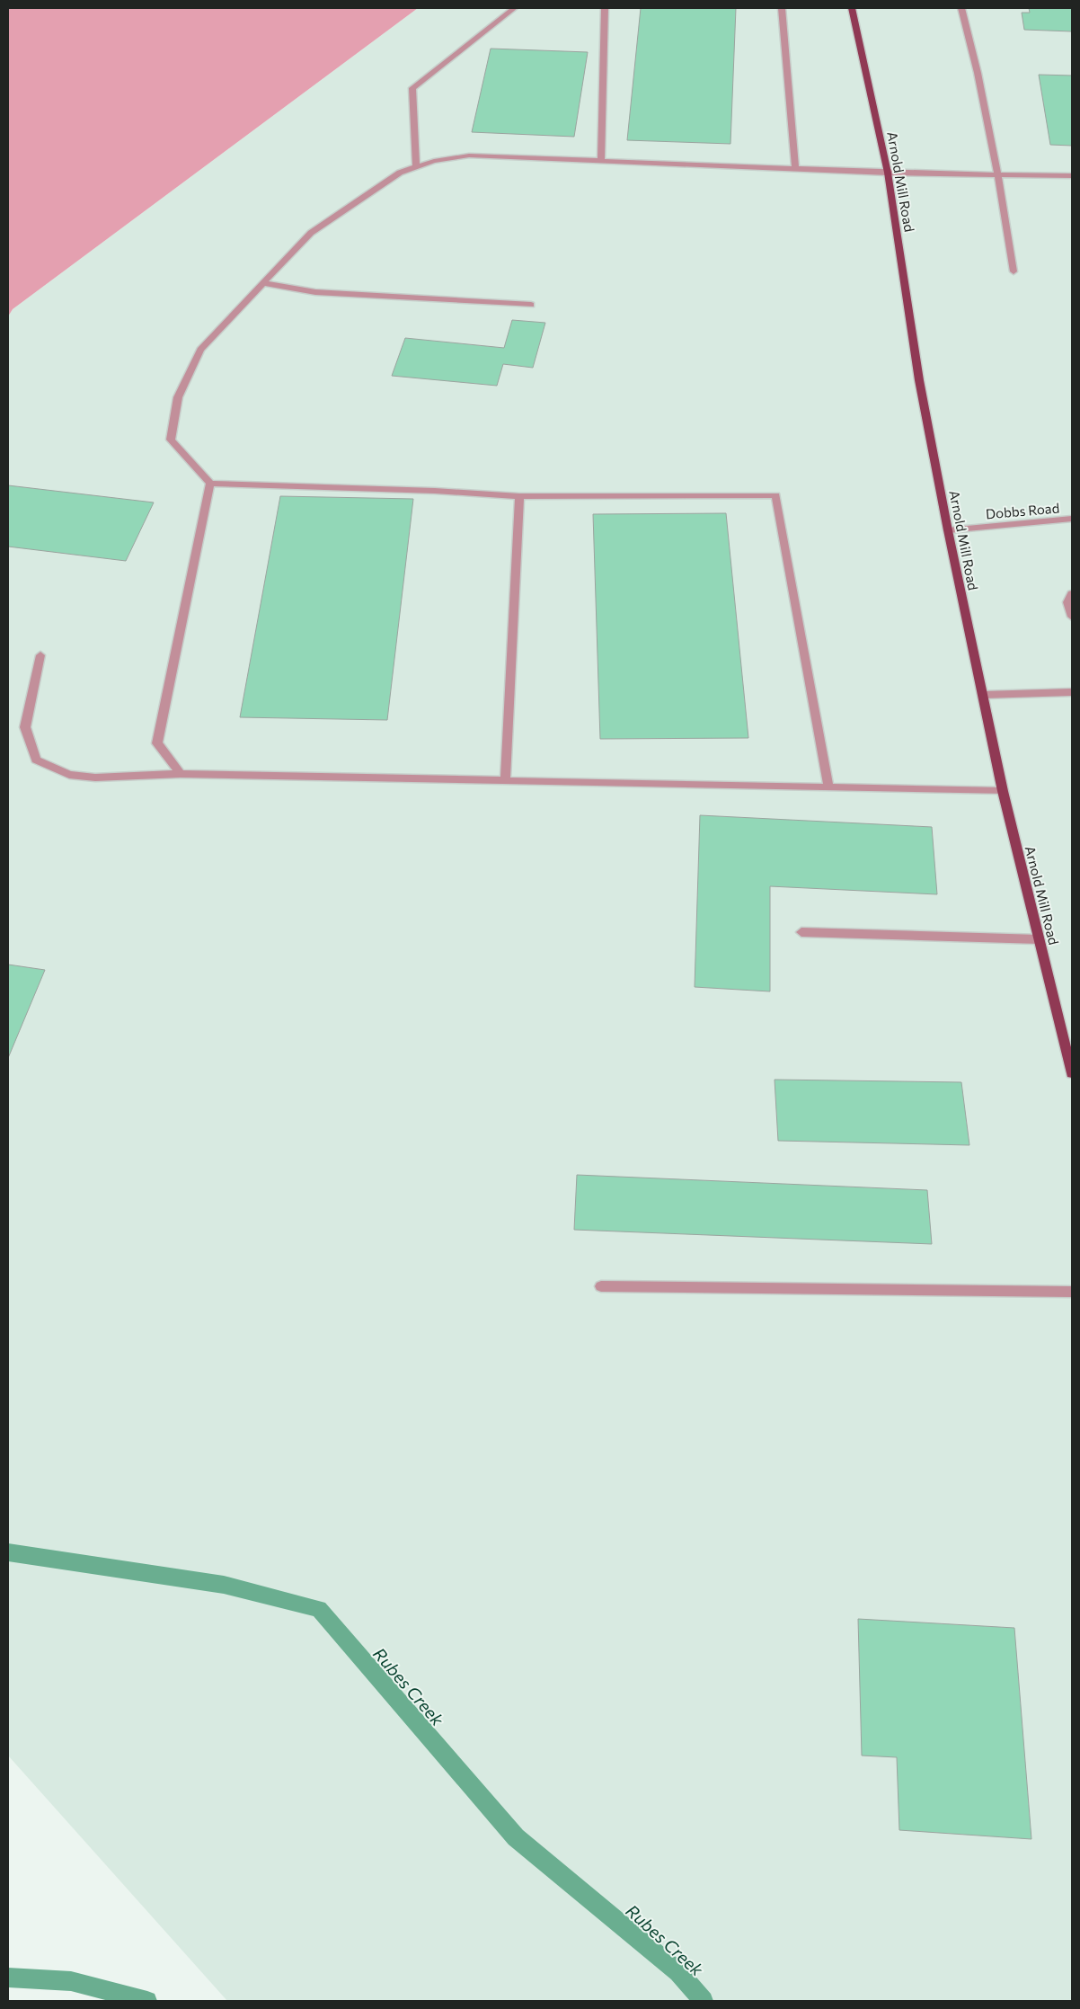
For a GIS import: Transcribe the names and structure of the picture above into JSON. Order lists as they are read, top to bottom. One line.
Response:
{"streets":{"main road":["Arnold Mill Road"],"street":["Dobbs Road"]},"crossings":[["Arnold Mill Road","Dobbs Road"]],"water":["Rubes Creek"]}
